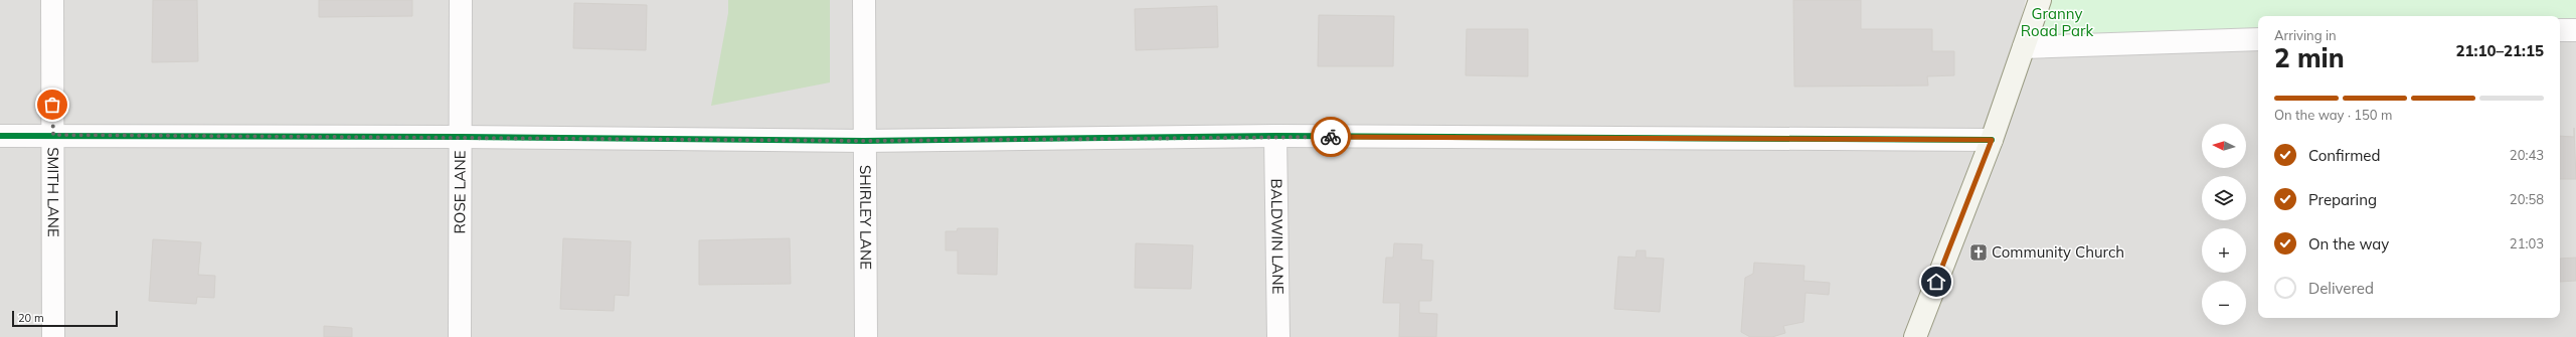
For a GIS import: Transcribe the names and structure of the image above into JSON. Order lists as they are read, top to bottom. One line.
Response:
{"streets":{"street":["SMITH LANE","ROSE LANE","SHIRLEY LANE","BALDWIN LANE"]},"parks":["Granny Road Park"],"places":{"church":["Community Church"]},"scale_bar":"20 m","north":"left","page":{"heading":["2 min","Arriving in","21:10–21:15"],"bar":"On the way · 150 m","map_buttons":["+","−"],"list":[["Confirmed","20:43"],["Preparing","20:58"],["On the way","21:03"],"Delivered"],"scale":"20 m"}}
